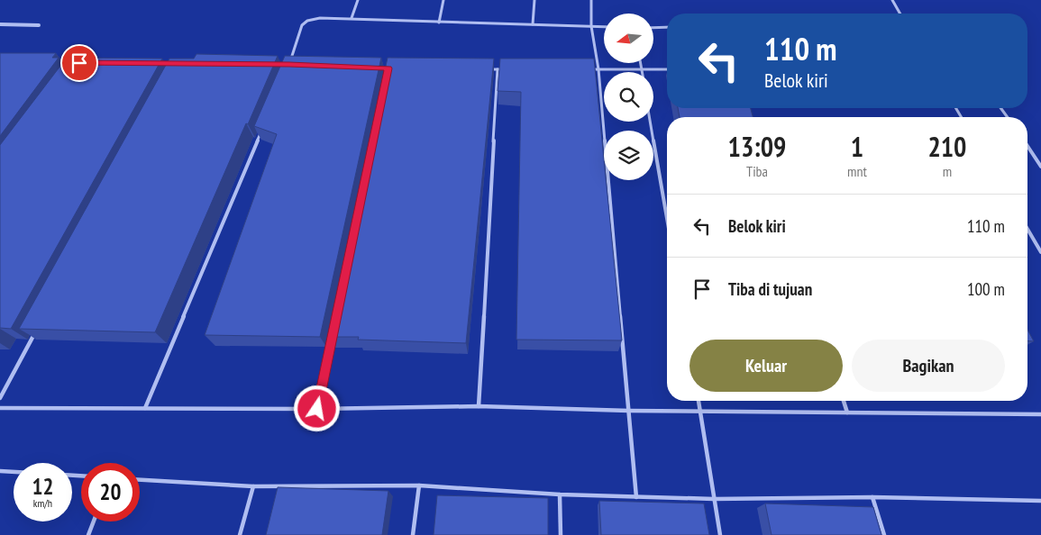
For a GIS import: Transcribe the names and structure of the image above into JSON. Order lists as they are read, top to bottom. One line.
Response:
{"north":"left","page":{"turn":["110 m","Belok kiri"],"eta":["13:09","Tiba","1","mnt","210","m"],"list":[{"name":"Belok kiri","value":"110 m"},{"name":"Tiba di tujuan","value":"100 m"}],"buttons":["Keluar","Bagikan"],"speed":"12 km/h","limit":"20"}}
